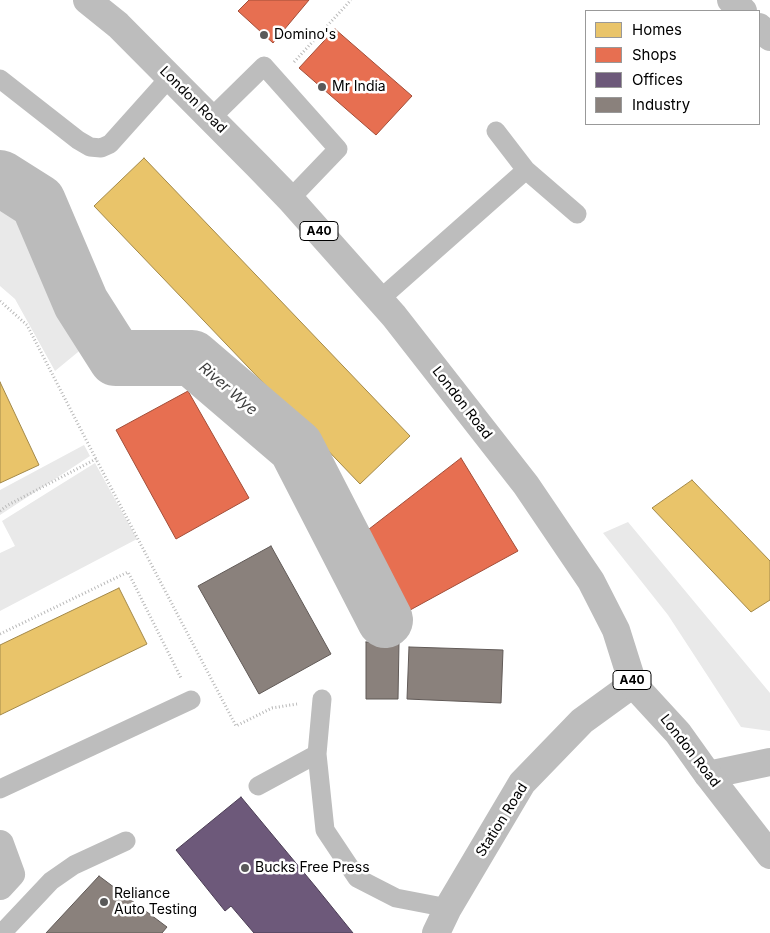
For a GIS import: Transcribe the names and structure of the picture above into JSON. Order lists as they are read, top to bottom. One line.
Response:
{"streets":{"main road":["London Road","A40","Station Road"]},"crossings":[["London Road","Station Road"]],"water":["River Wye"],"places":["Domino's","Mr India","Bucks Free Press","Reliance Auto Testing"],"legend":["Homes","Shops","Offices","Industry"]}
